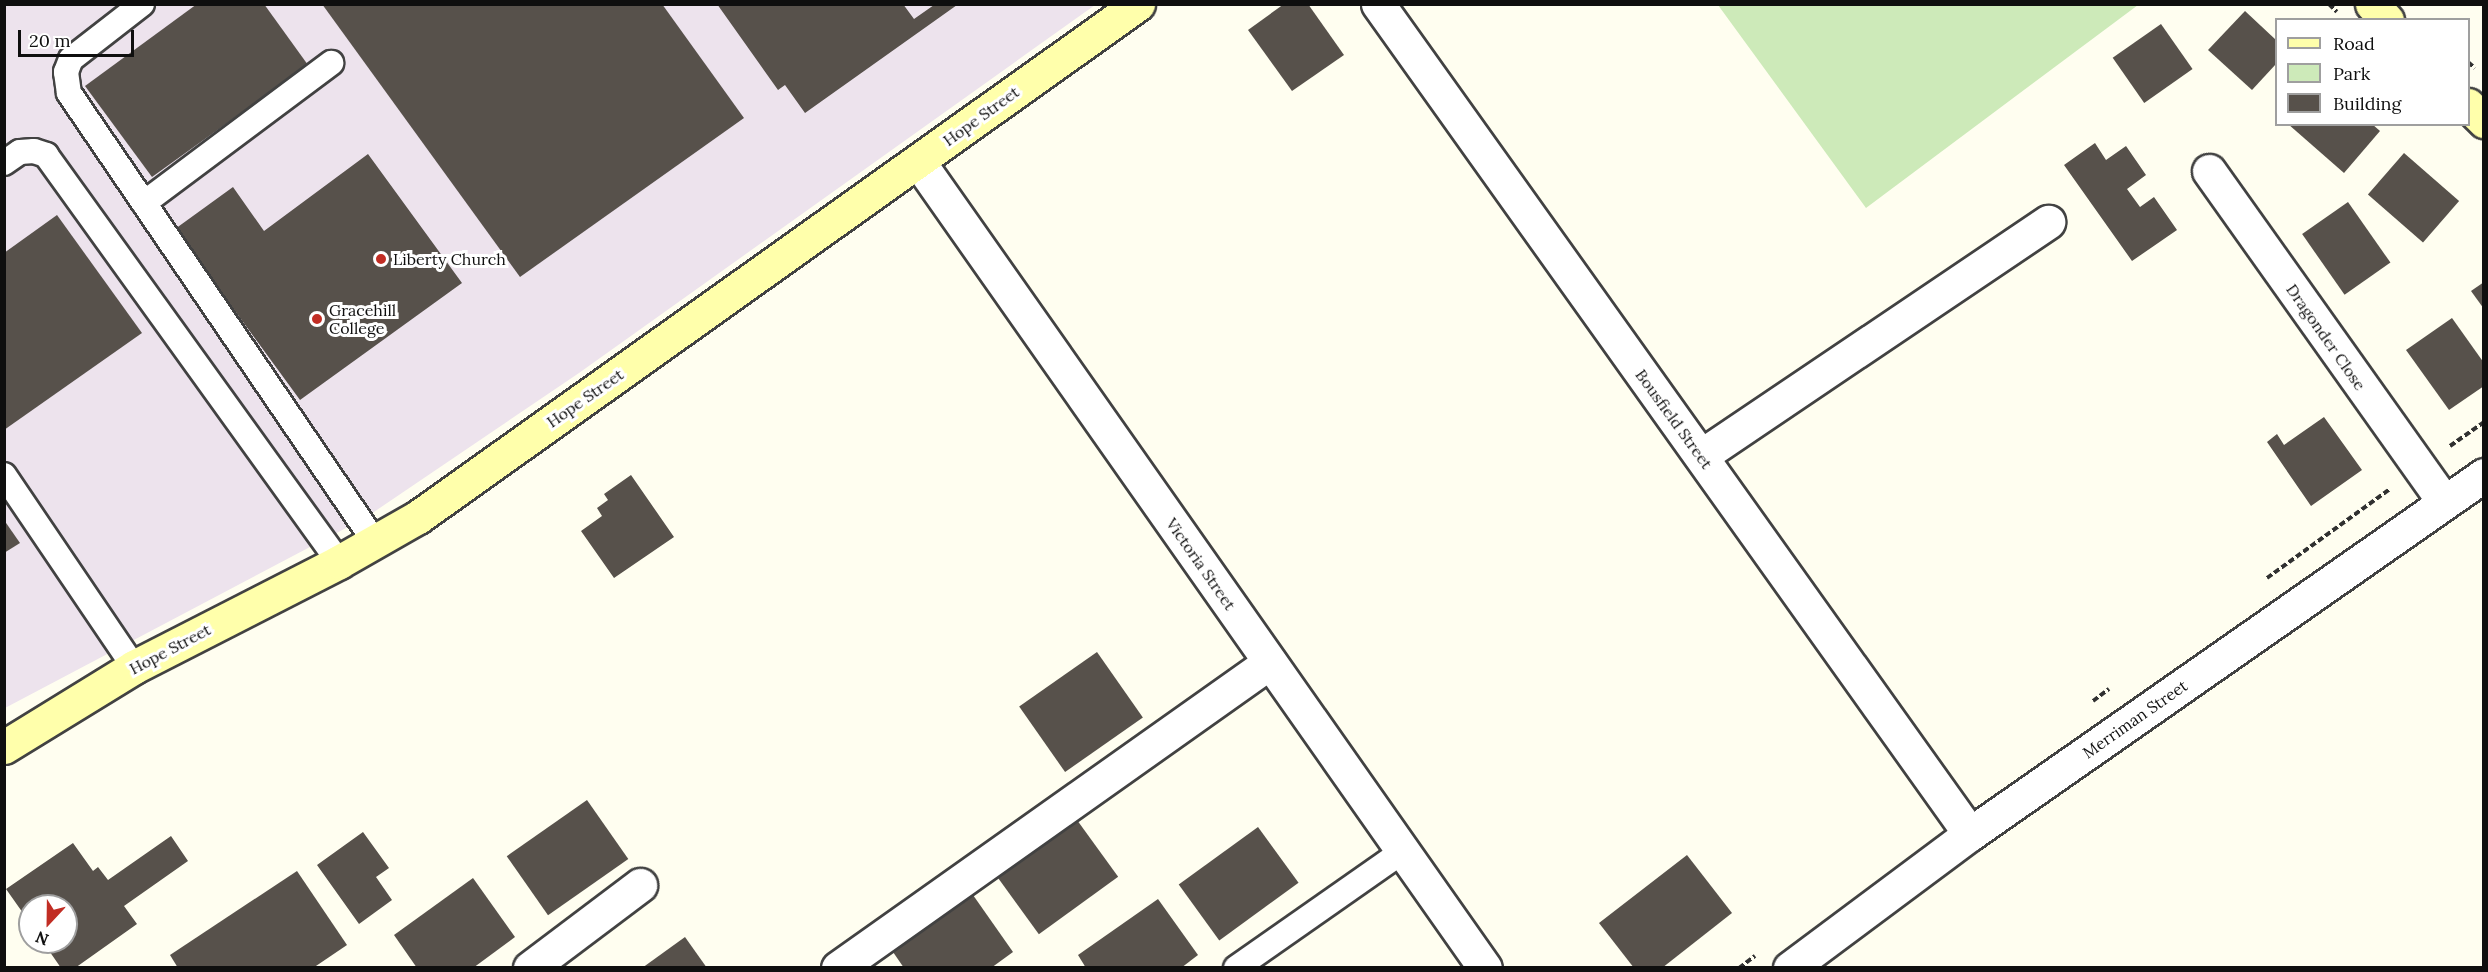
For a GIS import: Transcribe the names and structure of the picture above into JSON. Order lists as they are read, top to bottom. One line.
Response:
{"streets":{"street":["Hope Street","Dragonder Close","Bousfield Street","Victoria Street","Merriman Street"]},"crossings":[["Hope Street","Victoria Street"],["Dragonder Close","Merriman Street"],["Bousfield Street","Merriman Street"]],"places":["Liberty Church","Gracehill College"],"legend":["Road","Park","Building"],"scale_bar":"20 m","north":"bottom"}
